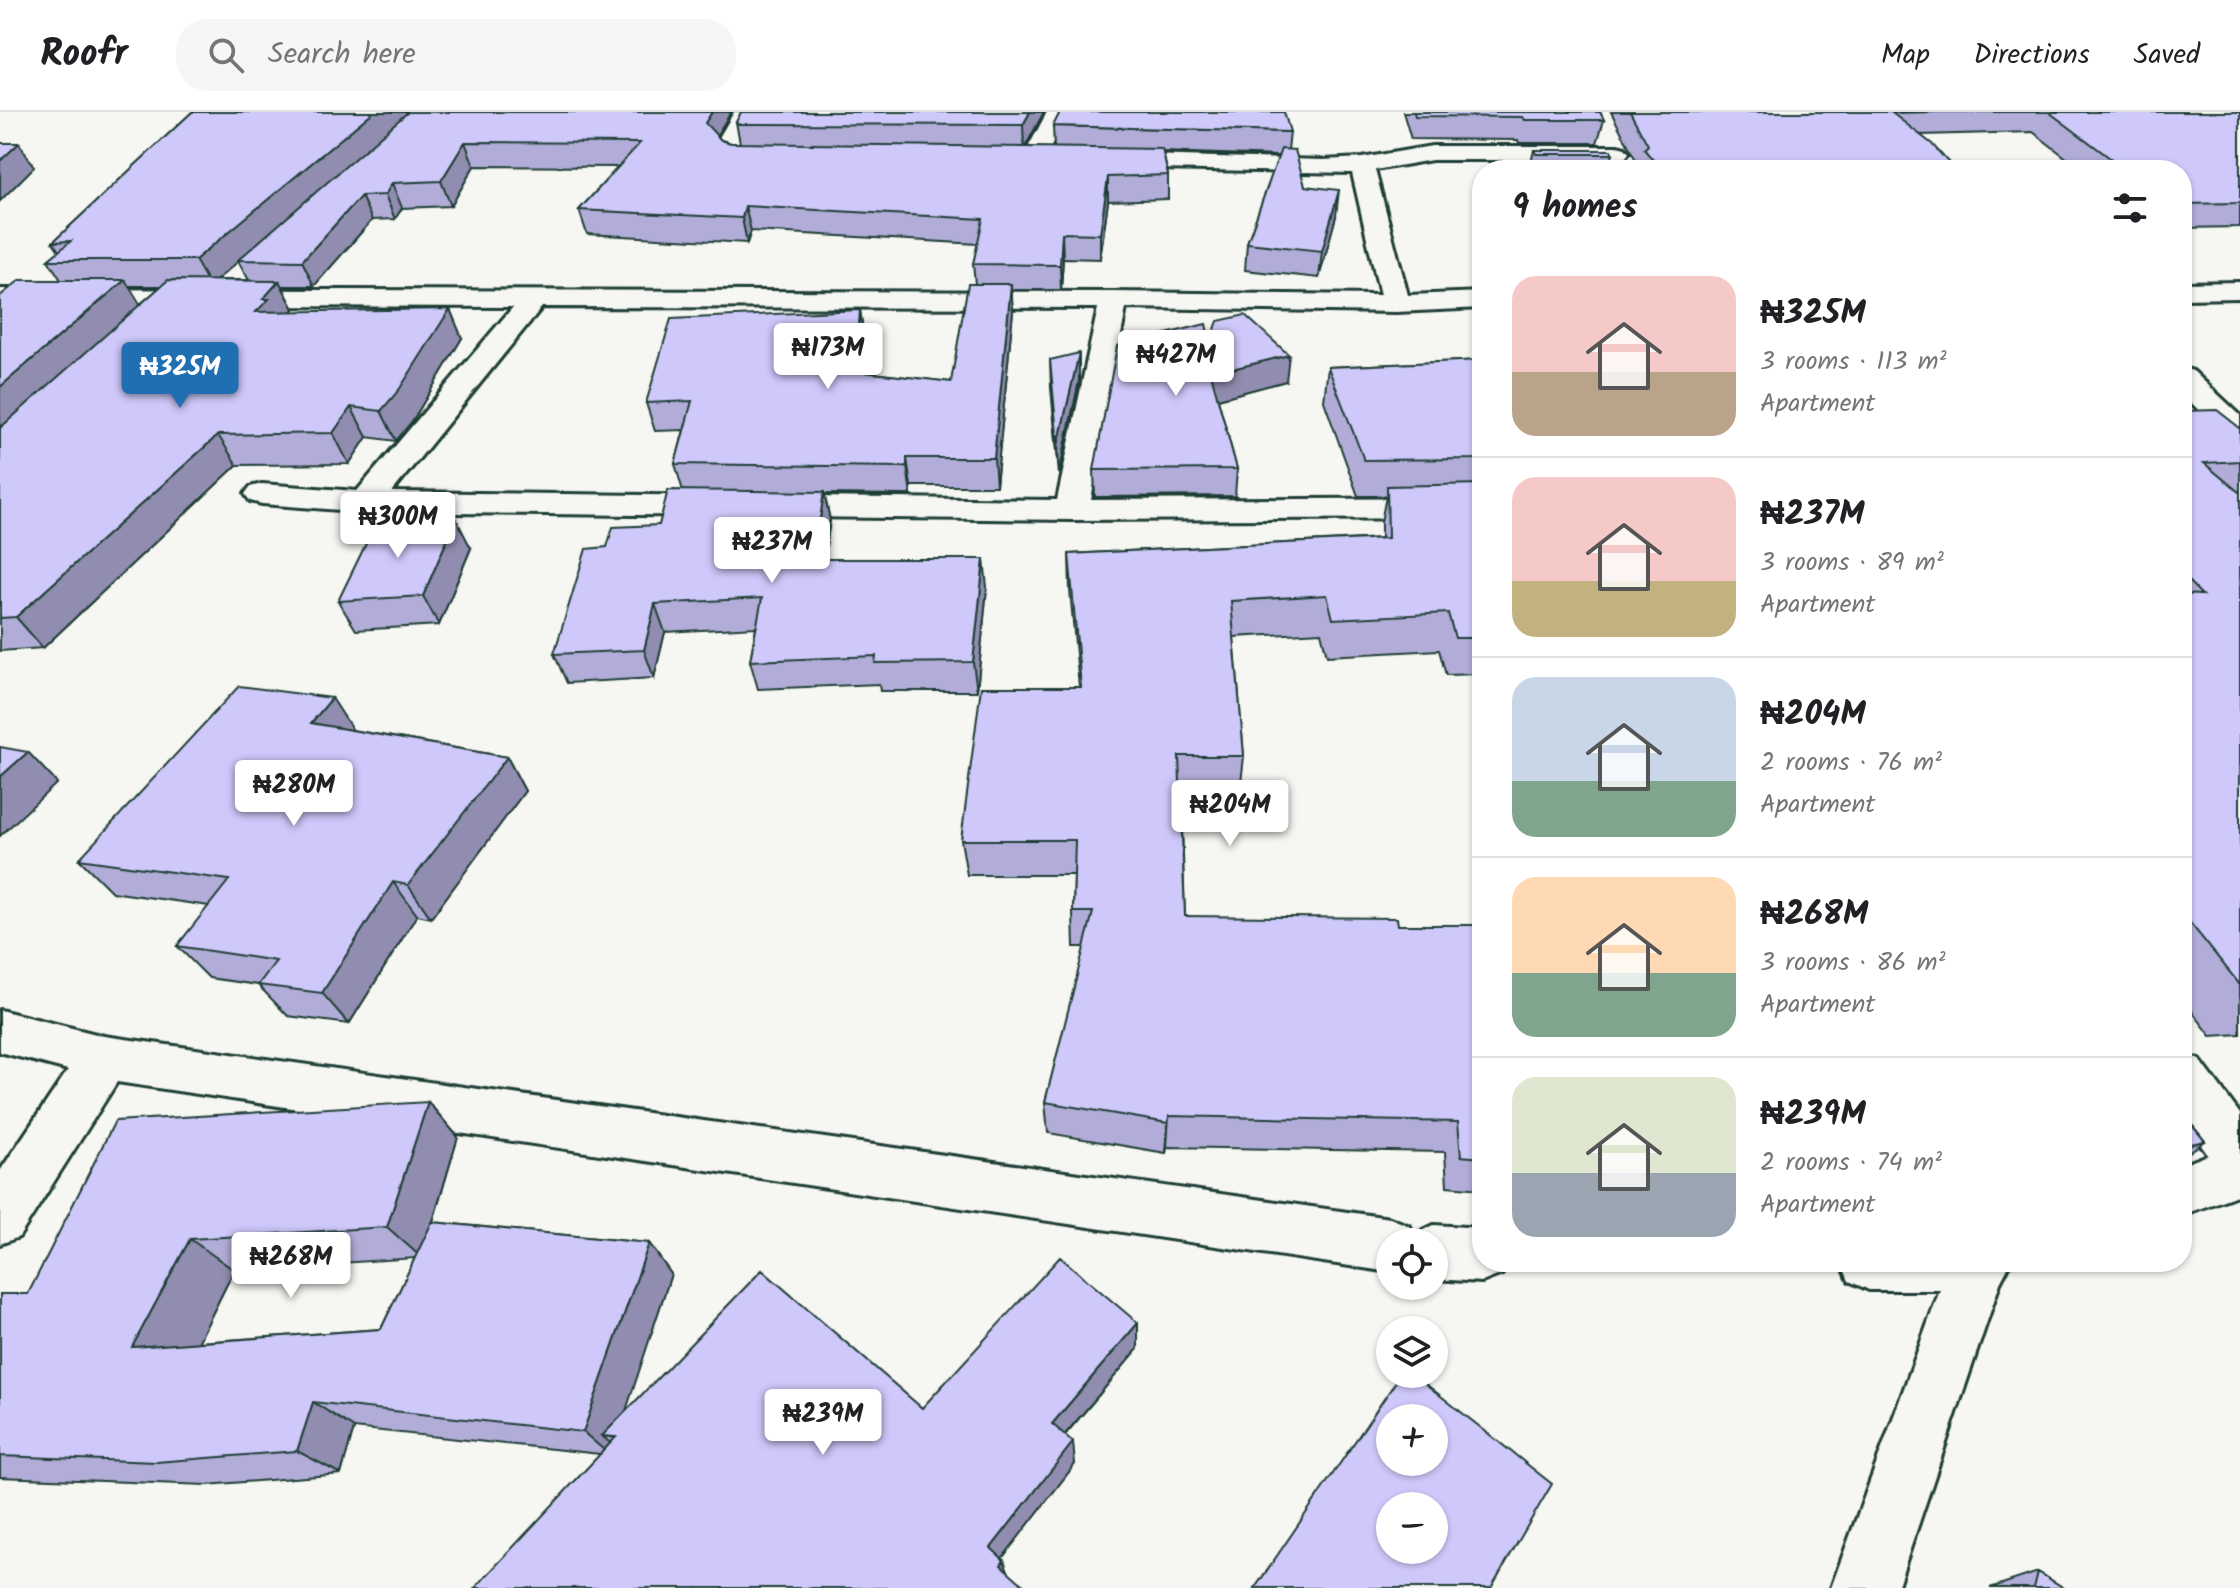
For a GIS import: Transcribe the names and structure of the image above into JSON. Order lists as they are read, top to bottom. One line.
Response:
{"page":{"header":"Roofr","search":"Search here","nav":["Map","Directions","Saved"],"heading":"9 homes","list":[{"name":"₦325M","note":"3 rooms · 113 m² · Apartment"},{"name":"₦237M","note":"3 rooms · 89 m² · Apartment"},{"name":"₦204M","note":"2 rooms · 76 m² · Apartment"},{"name":"₦268M","note":"3 rooms · 86 m² · Apartment"},{"name":"₦239M","note":"2 rooms · 74 m² · Apartment"}],"price":["₦173M","₦427M","₦325M","₦300M","₦237M","₦280M","₦204M","₦268M","₦239M"],"map_buttons":["+","−"]}}
